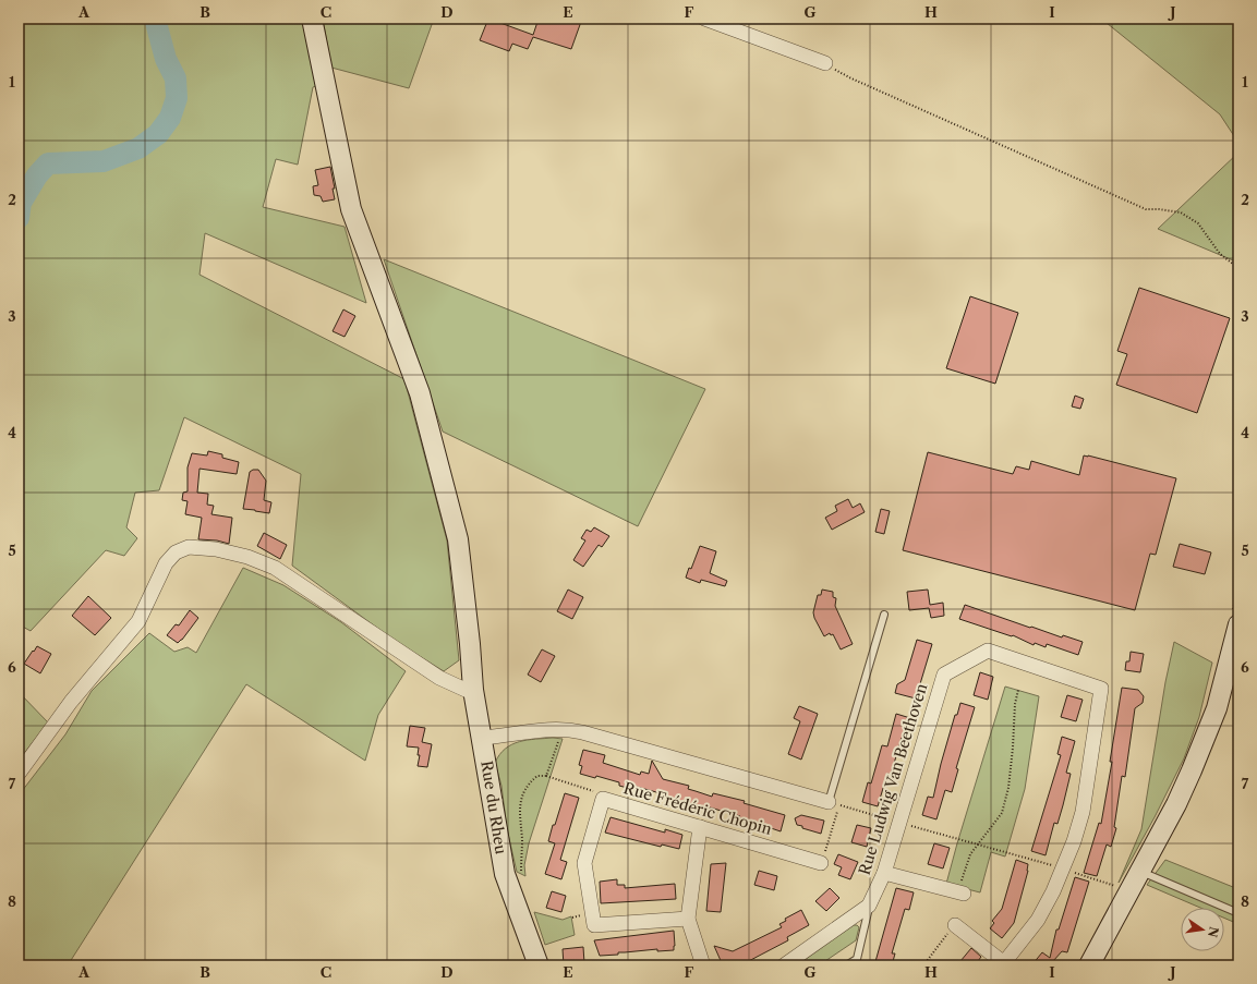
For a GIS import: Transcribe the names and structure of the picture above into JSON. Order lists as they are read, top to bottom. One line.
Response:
{"streets":{"street":["Rue Ludwig Van Beethoven","Rue du Rheu","Rue Frédéric Chopin"]},"north":"right","grid":{"columns":["A","B","C","D","E","F","G","H","I","J"],"rows":["1","2","3","4","5","6","7","8"]}}
